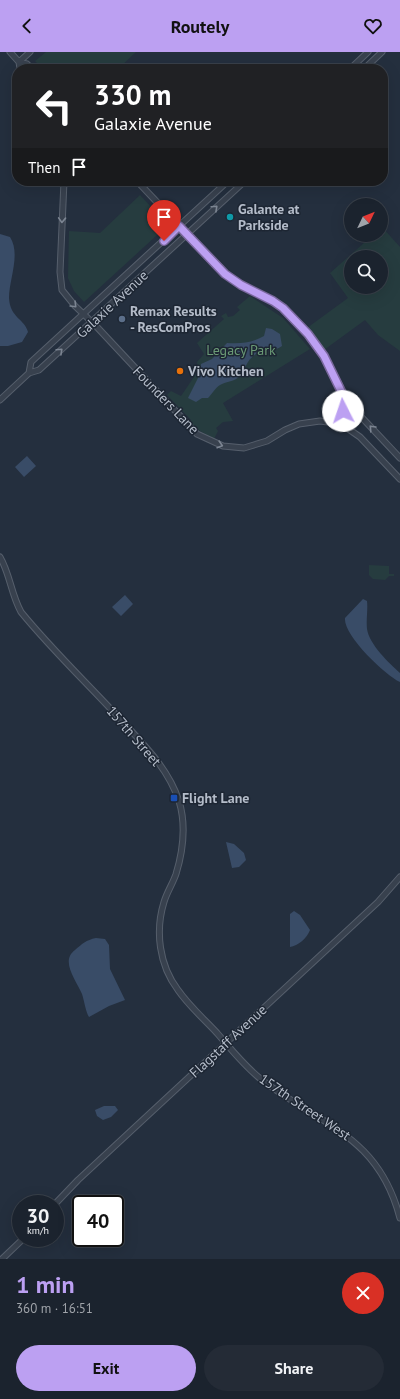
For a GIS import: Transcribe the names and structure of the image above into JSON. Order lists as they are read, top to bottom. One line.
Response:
{"streets":{"street":["Galaxie Avenue","Founders Lane","157th Street","Flagstaff Avenue","157th Street West"]},"crossings":[["Galaxie Avenue","Founders Lane"],["157th Street","Flagstaff Avenue"],["157th Street","157th Street West"],["Flagstaff Avenue","157th Street West"]],"parks":["Legacy Park"],"places":{"other":["Galante at Parkside","Remax Results - ResComPros","Vivo Kitchen"],"transit":["Flight Lane"]},"north":"top right","page":{"header":"Routely","turn":["330 m","Galaxie Avenue"],"then":"Then","speed":"30 km/h","limit":"40","heading":["1 min","360 m · 16:51"],"buttons":["Exit","Share"]}}
